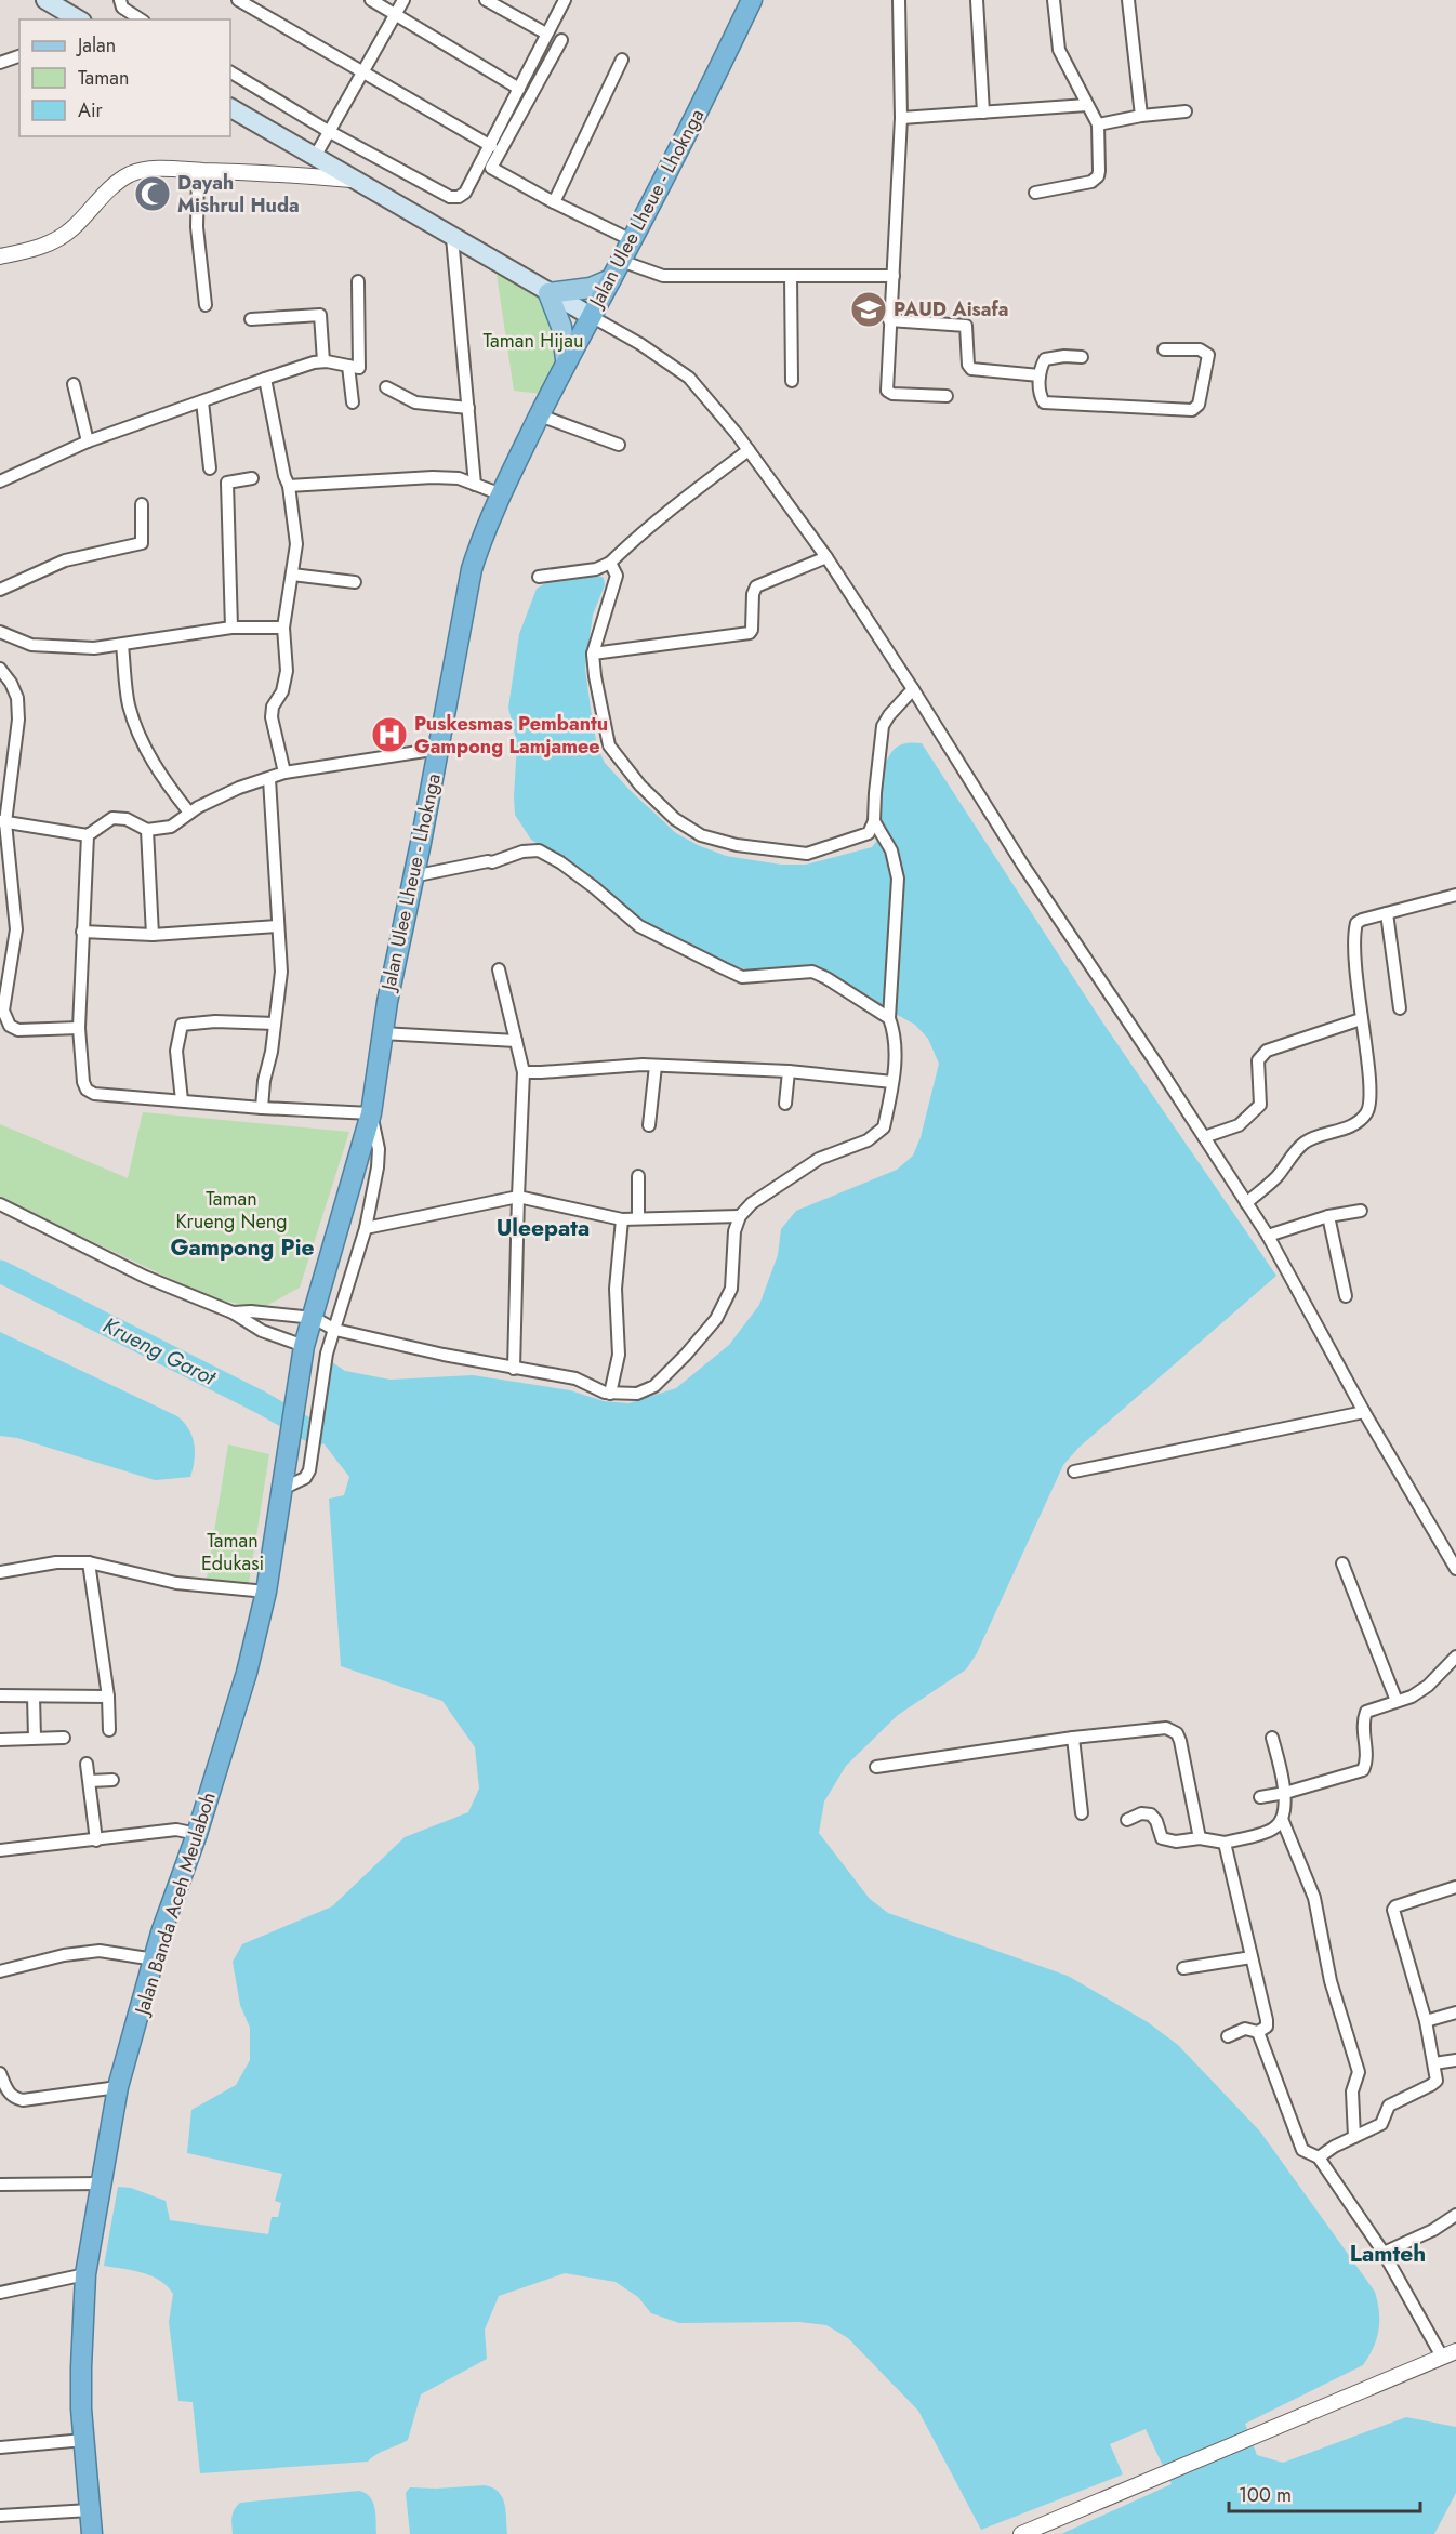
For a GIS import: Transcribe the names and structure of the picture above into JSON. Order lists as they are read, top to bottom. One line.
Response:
{"streets":{"highway":["Jalan Ulee Lheue - Lhoknga","Jalan Banda Aceh Meulaboh"]},"crossings":[["Jalan Ulee Lheue - Lhoknga","Jalan Banda Aceh Meulaboh"]],"districts":["Uleepata","Gampong Pie","Lamteh"],"water":["Krueng Garot"],"parks":["Taman Hijau","Taman Krueng Neng","Taman Edukasi"],"places":{"mosque":["Dayah Mishrul Huda"],"school or university":["PAUD Aisafa"],"hospital":["Puskesmas Pembantu Gampong Lamjamee"]},"legend":["Jalan","Taman","Air"],"scale_bar":"100 m"}
